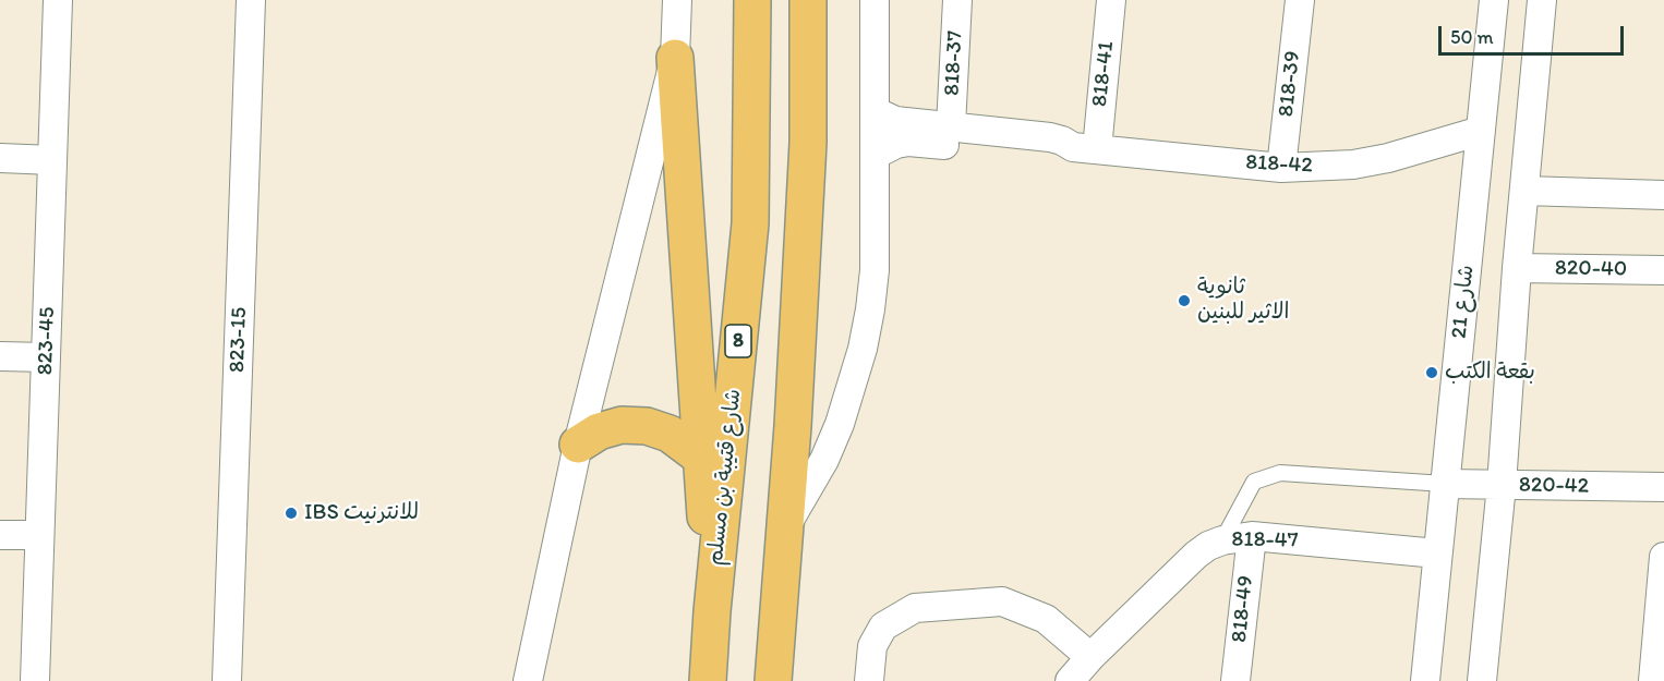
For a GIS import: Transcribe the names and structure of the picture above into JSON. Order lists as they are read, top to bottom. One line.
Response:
{"streets":{"highway":["8","شارع قتيبة بن مسلم"],"street":["818-37","818-41","818-39","818-42","820-40","شارع 21","823-15","823-45","820-42","818-47","818-49"]},"crossings":[["818-37","818-42"],["818-41","818-42"],["818-39","818-42"],["818-42","شارع 21"],["شارع 21","820-42"],["شارع 21","818-47"],["818-47","818-49"]],"places":["ثانوية الاثير للبنين","بقعة الكتب","IBS للانترنيت"],"scale_bar":"50 m"}
